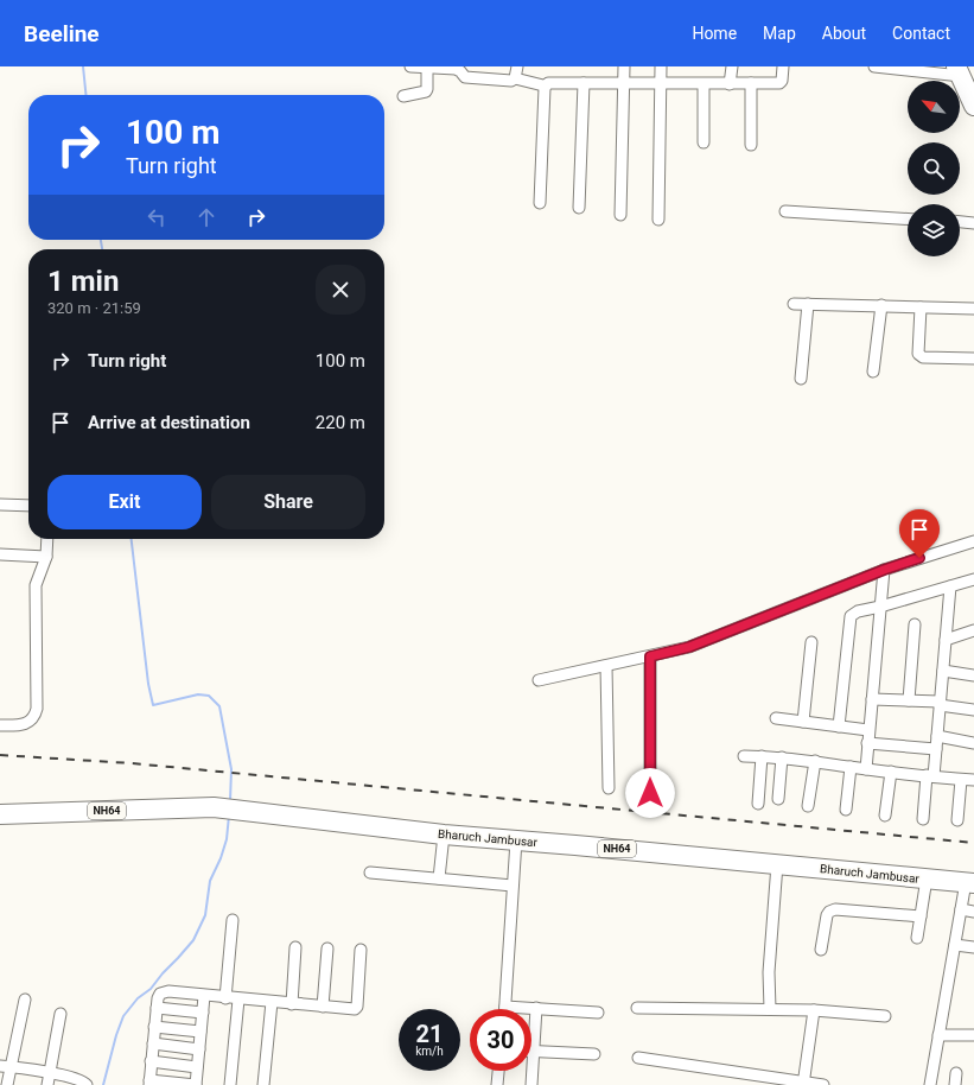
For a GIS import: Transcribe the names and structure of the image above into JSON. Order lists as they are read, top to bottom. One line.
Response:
{"streets":{"highway":["NH64","Bharuch Jambusar"]},"north":"top left","page":{"header":"Beeline","nav":["Home","Map","About","Contact"],"turn":["100 m","Turn right"],"heading":["1 min","320 m · 21:59"],"list":[{"name":"Turn right","value":"100 m"},{"name":"Arrive at destination","value":"220 m"}],"buttons":["Exit","Share"],"speed":"21 km/h","limit":"30"}}
